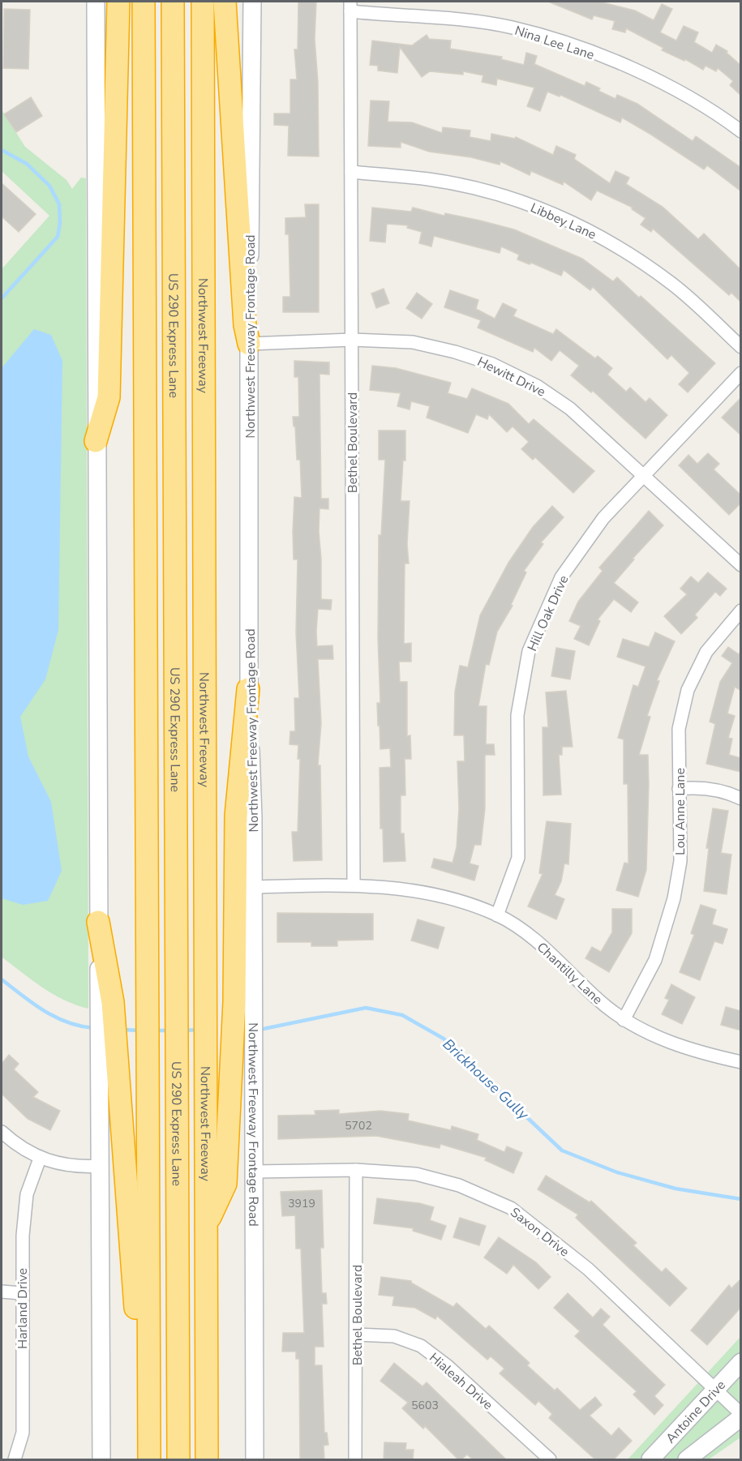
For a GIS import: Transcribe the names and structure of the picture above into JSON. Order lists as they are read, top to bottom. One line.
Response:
{"streets":{"highway":["US 290 Express Lane","Northwest Freeway"],"main road":["Northwest Freeway Frontage Road","Antoine Drive"],"street":["Nina Lee Lane","Libbey Lane","Hewitt Drive","Bethel Boulevard","Hill Oak Drive","Lou Anne Lane","Chantilly Lane","Saxon Drive","Harland Drive","Hialeah Drive"]},"crossings":[["Nina Lee Lane","Bethel Boulevard"],["Libbey Lane","Bethel Boulevard"],["Northwest Freeway Frontage Road","Hewitt Drive"],["Northwest Freeway Frontage Road","Chantilly Lane"],["Northwest Freeway Frontage Road","Saxon Drive"],["Hewitt Drive","Bethel Boulevard"],["Hewitt Drive","Hill Oak Drive"],["Bethel Boulevard","Chantilly Lane"],["Bethel Boulevard","Saxon Drive"],["Bethel Boulevard","Hialeah Drive"],["Hill Oak Drive","Chantilly Lane"],["Lou Anne Lane","Chantilly Lane"],["Saxon Drive","Antoine Drive"]],"water":["Brickhouse Gully"],"house_numbers":["5702","3919","5603"]}
